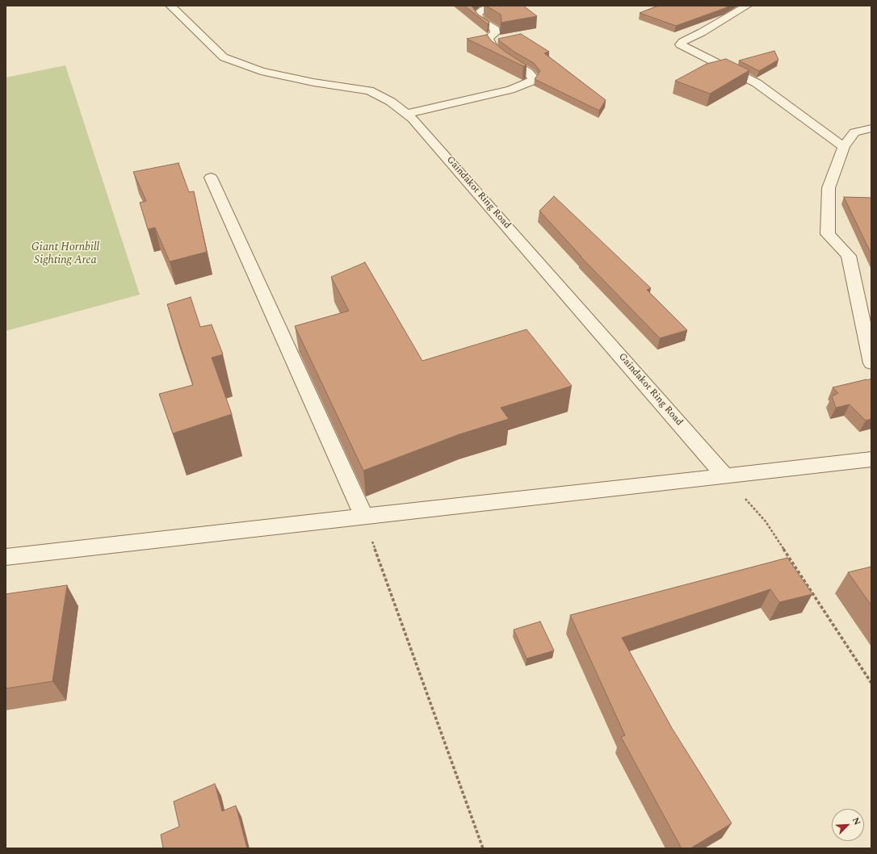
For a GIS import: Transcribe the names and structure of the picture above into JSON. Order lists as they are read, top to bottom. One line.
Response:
{"streets":{"street":["Gaindakot Ring Road"]},"parks":["Giant Hornbill Sighting Area"],"north":"top right"}
